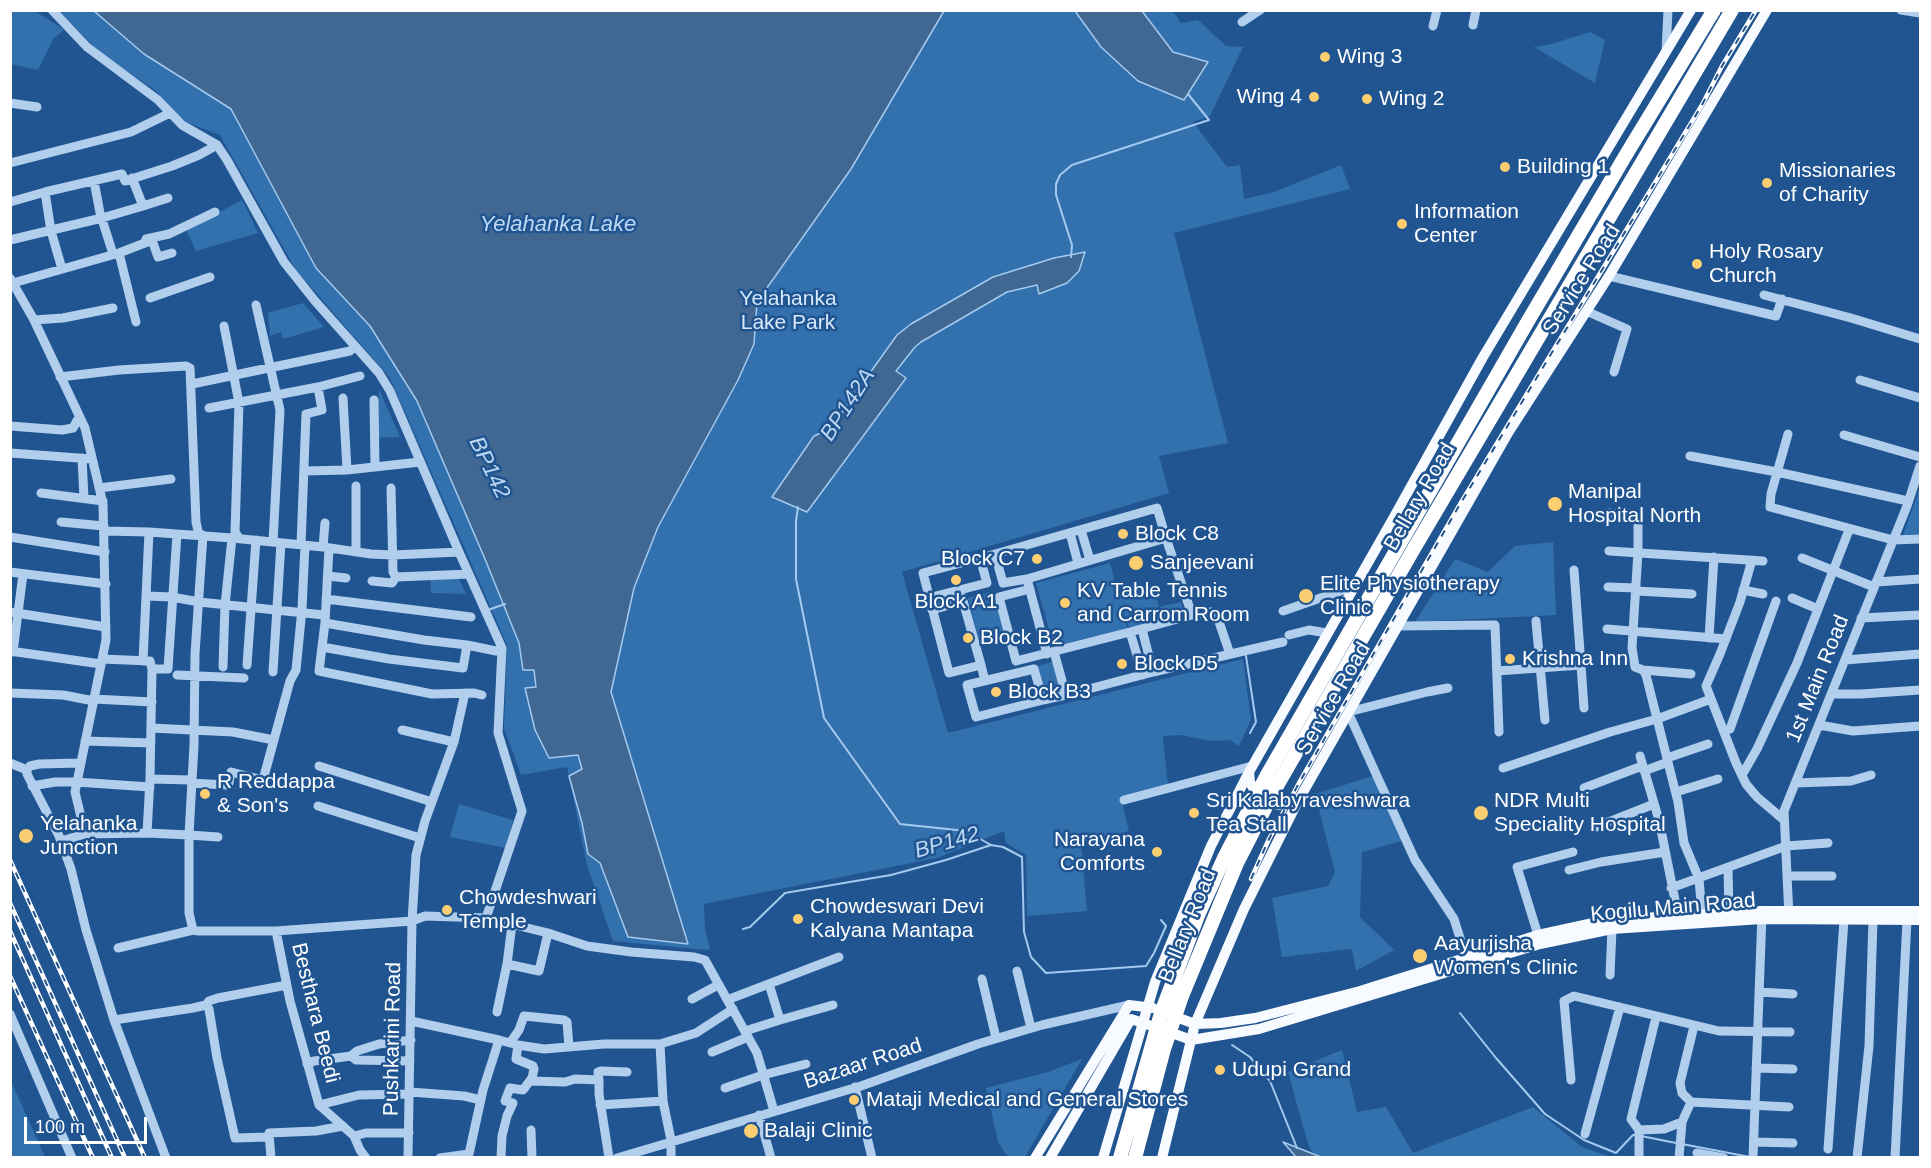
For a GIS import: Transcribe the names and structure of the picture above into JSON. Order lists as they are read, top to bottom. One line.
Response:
{"streets":{"highway":["Bellary Road"],"main road":["Service Road","Kogilu Main Road"],"street":["1st Main Road","Besthara Beedi","Pushkarini Road","Bazaar Road"]},"crossings":[["Service Road","Kogilu Main Road"],["1st Main Road","Kogilu Main Road"]],"water":["Yelahanka Lake","BP142A","BP142"],"parks":["Yelahanka Lake Park"],"places":["Wing 3","Wing 4","Wing 2","Building 1","Missionaries of Charity","Information Center","Holy Rosary Church","Manipal Hospital North","Block C8","Block C7","Sanjeevani","Block A1","Elite Physiotherapy Clinic","KV Table Tennis and Carrom Room","Block B2","Krishna Inn","Block D5","Block B3","R Reddappa & Son's","Sri Kalabyraveshwara Tea Stall","NDR Multi Speciality Hospital","Yelahanka Junction","Narayana Comforts","Chowdeshwari Temple","Chowdeswari Devi Kalyana Mantapa","Aayurjisha Women's Clinic","Udupi Grand","Mataji Medical and General Stores","Balaji Clinic"],"scale_bar":"100 m"}
